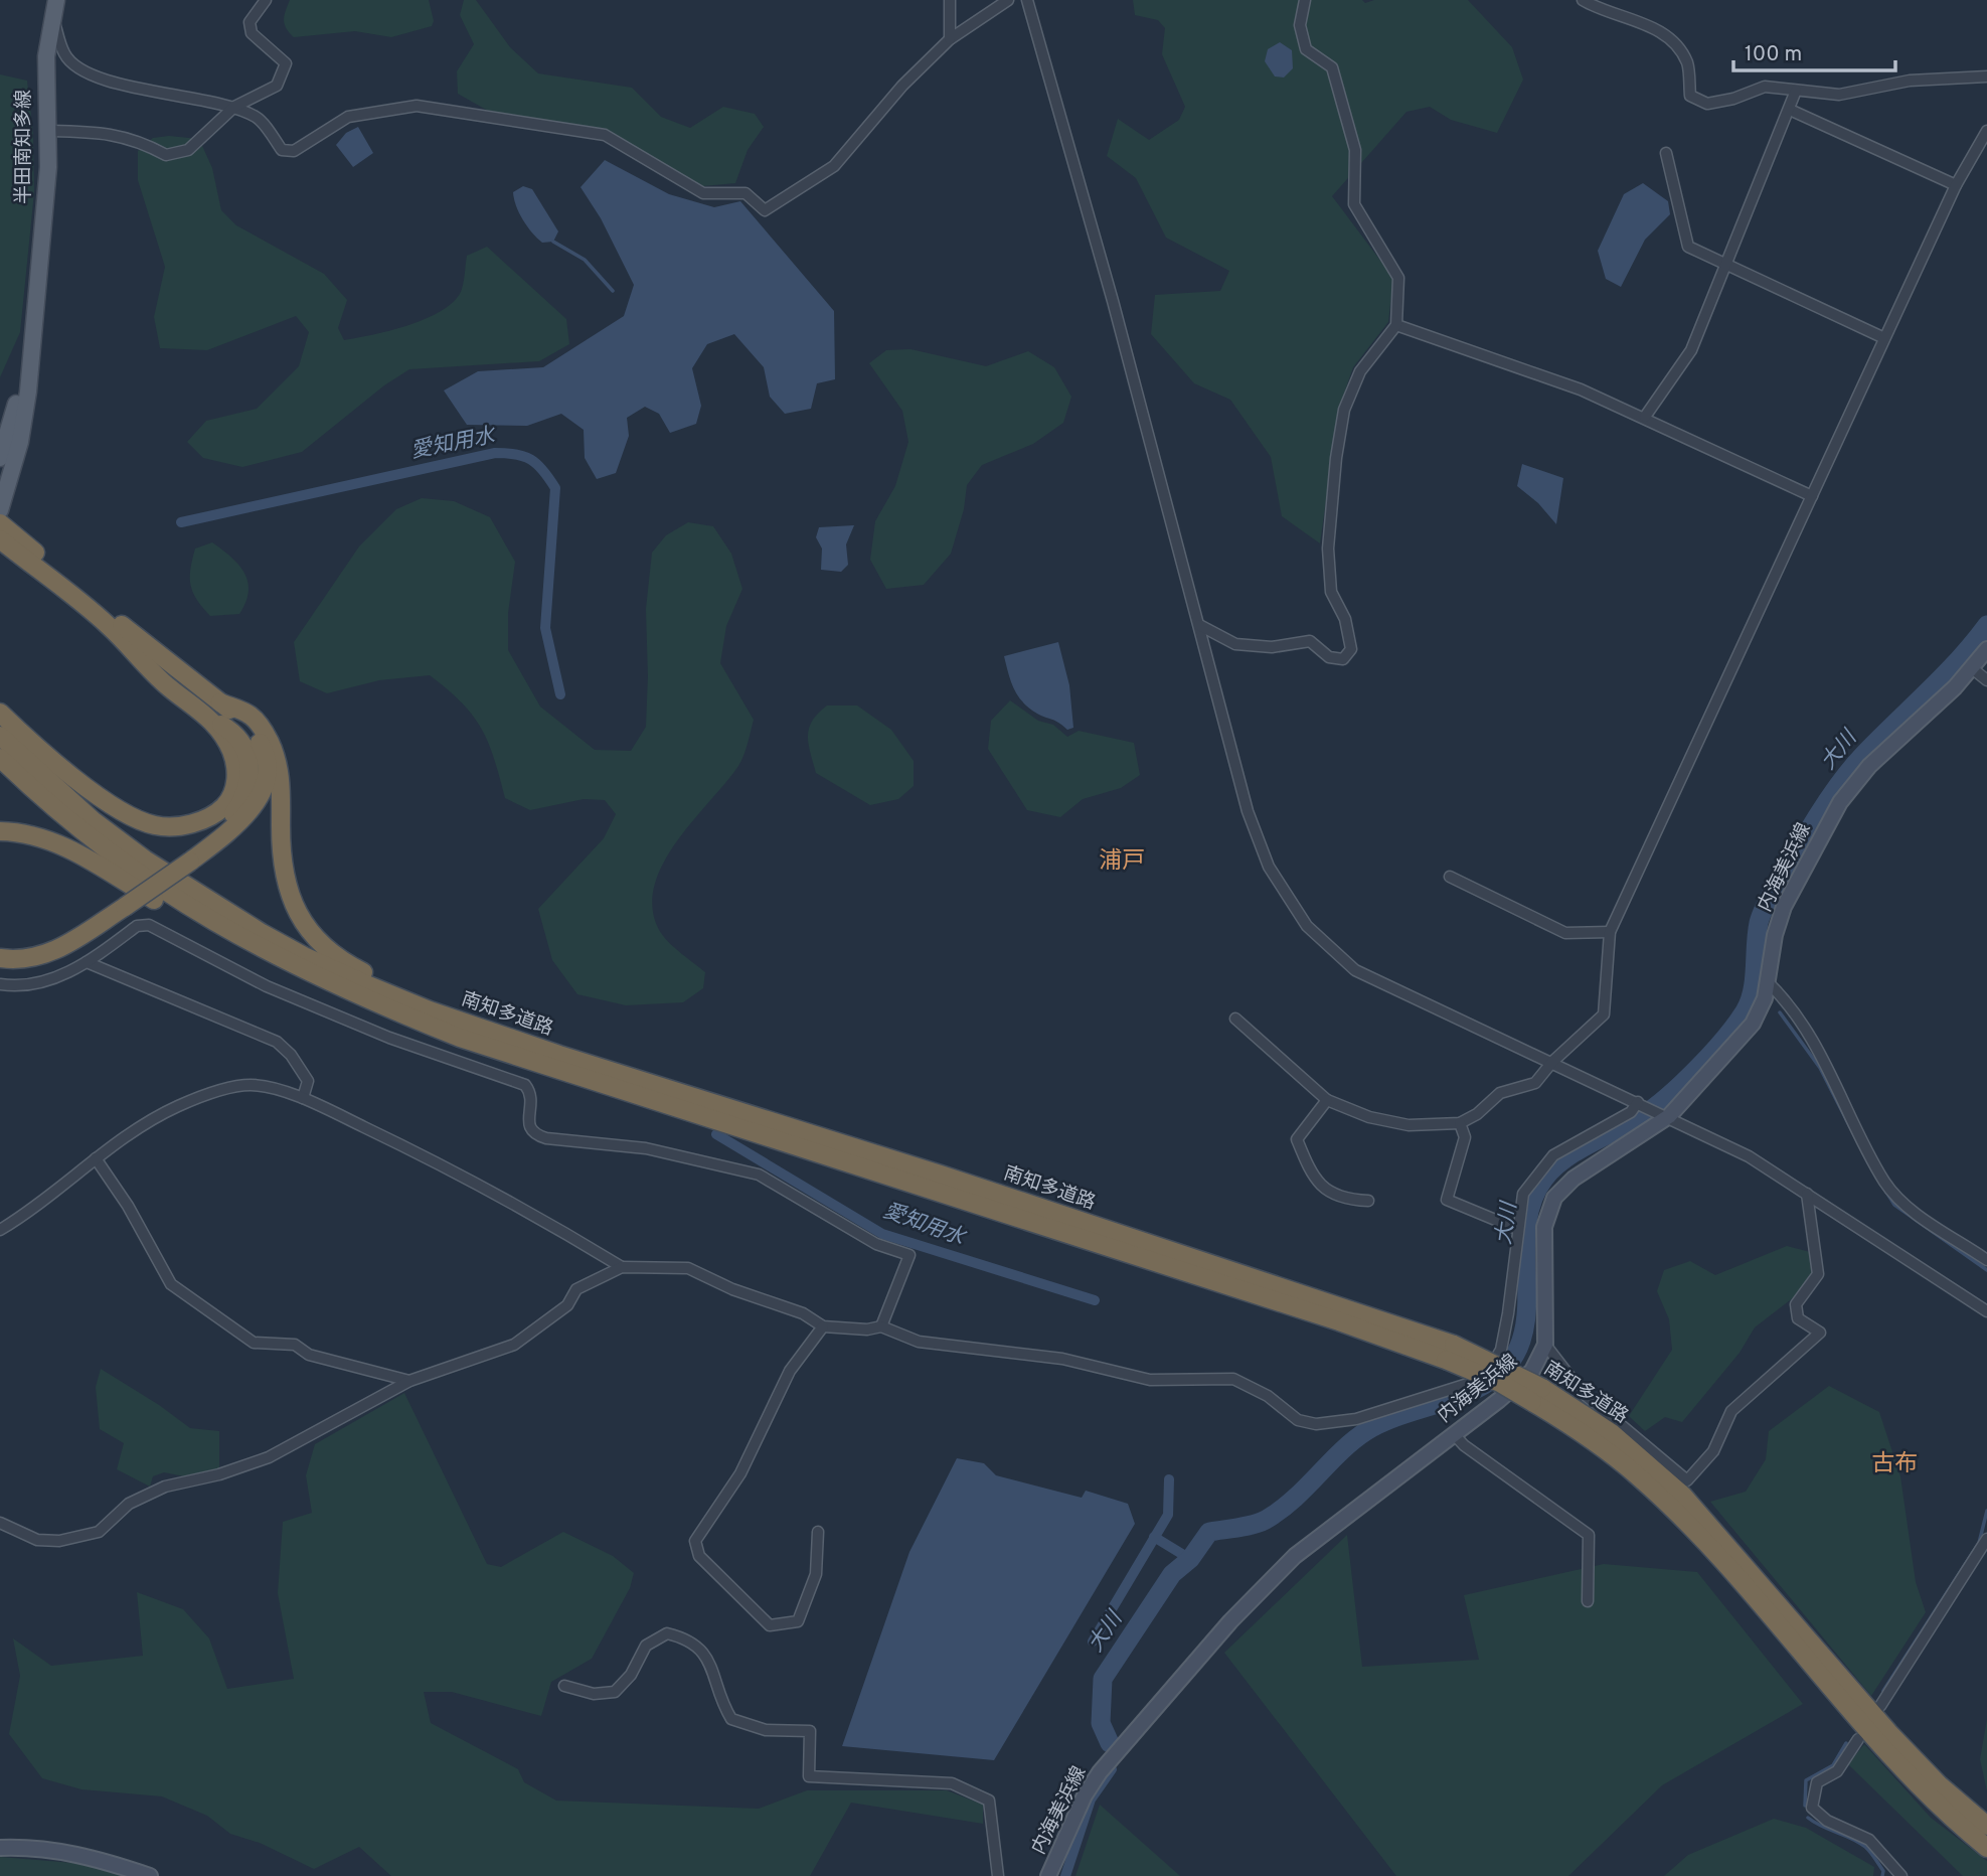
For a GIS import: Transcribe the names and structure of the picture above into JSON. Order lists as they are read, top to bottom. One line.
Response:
{"streets":{"highway":["南知多道路"],"main road":["半田南知多線","内海美浜線"]},"districts":["浦戸","古布"],"water":["愛知用水","大川"],"scale_bar":"100 m"}
